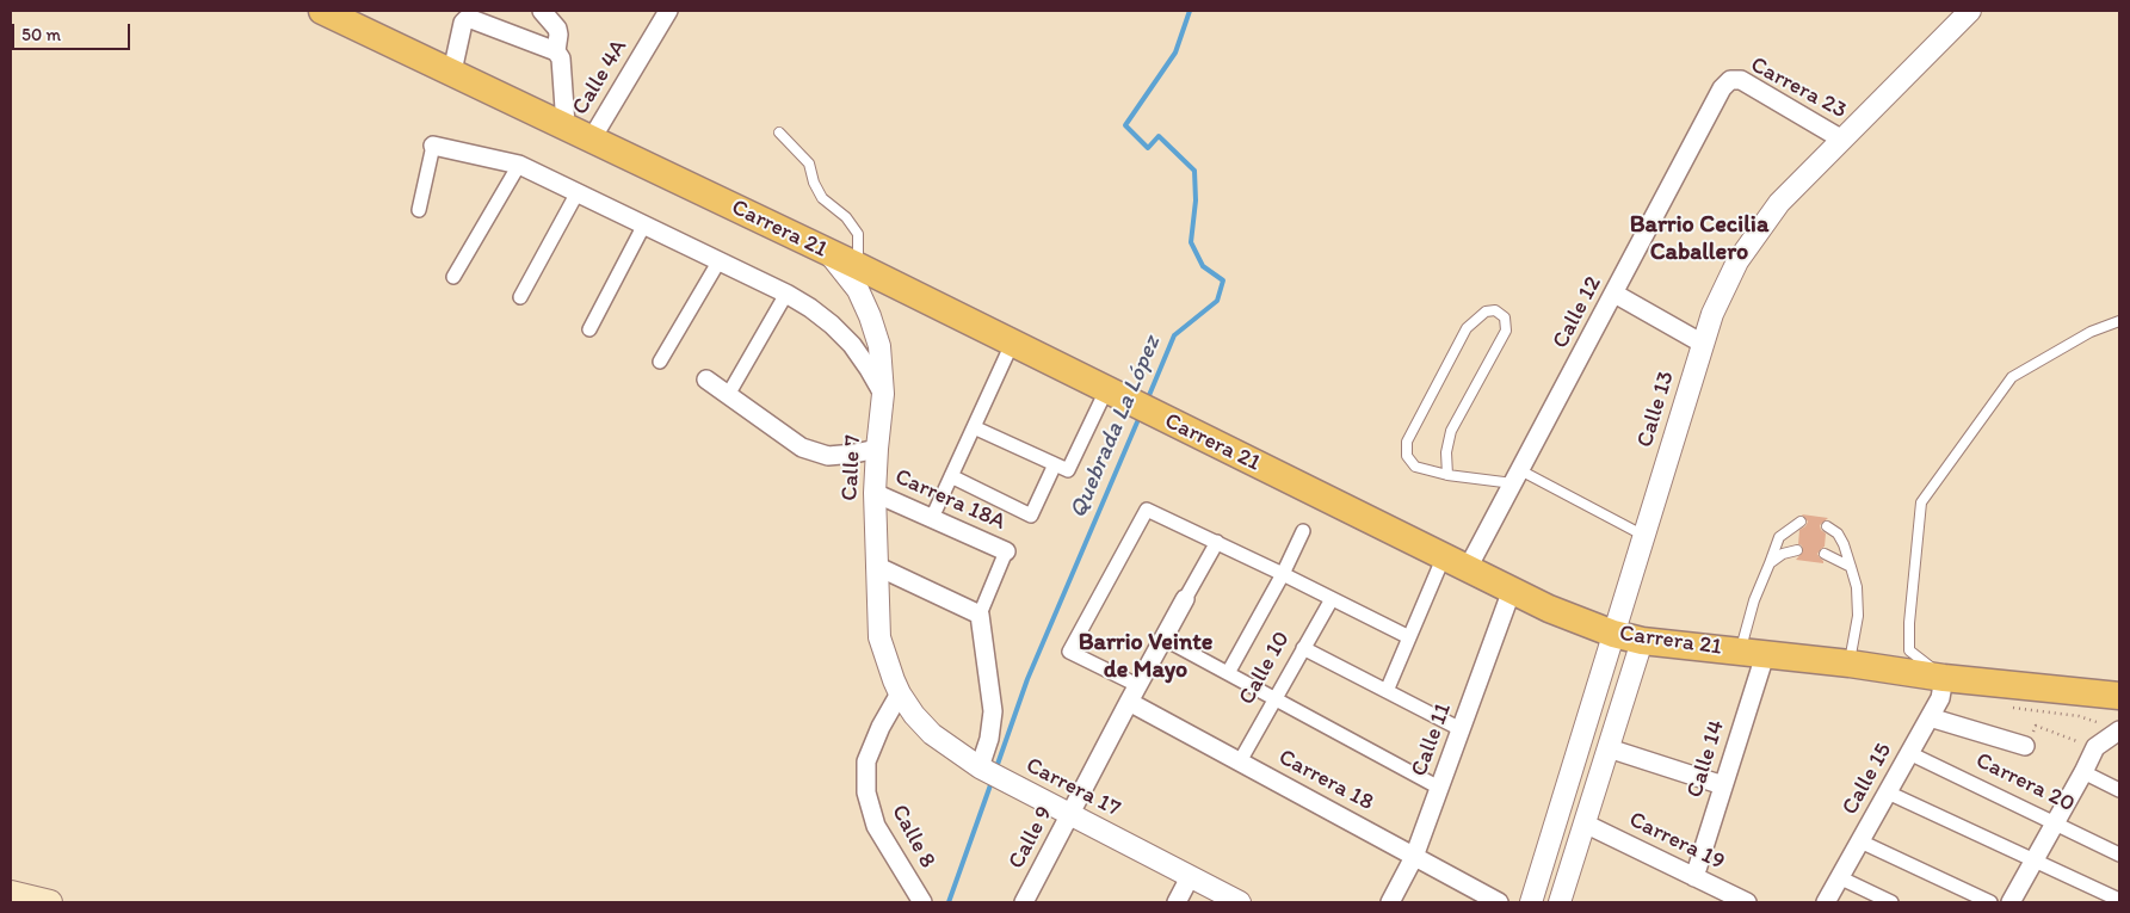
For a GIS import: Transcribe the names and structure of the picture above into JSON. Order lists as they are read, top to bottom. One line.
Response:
{"streets":{"main road":["Carrera 21"],"street":["Calle 4A","Carrera 23","Calle 12","Calle 13","Calle 7","Carrera 18A","Calle 10","Calle 11","Calle 14","Calle 15","Carrera 18","Carrera 20","Carrera 17","Calle 8","Calle 9","Carrera 19"]},"crossings":[["Calle 4A","Carrera 21"],["Carrera 23","Calle 12"],["Carrera 23","Calle 13"],["Carrera 21","Calle 12"],["Carrera 21","Calle 13"],["Carrera 21","Calle 7"],["Carrera 21","Calle 11"],["Carrera 21","Calle 14"],["Carrera 21","Calle 15"],["Calle 7","Carrera 18A"],["Calle 7","Carrera 17"],["Calle 7","Calle 8"],["Calle 10","Carrera 18"],["Calle 11","Carrera 18"],["Calle 14","Carrera 19"],["Calle 15","Carrera 20"],["Carrera 18","Calle 9"],["Carrera 17","Calle 8"],["Carrera 17","Calle 9"]],"districts":["Barrio Cecilia Caballero","Barrio Veinte de Mayo"],"water":["Quebrada La López"],"scale_bar":"50 m"}
